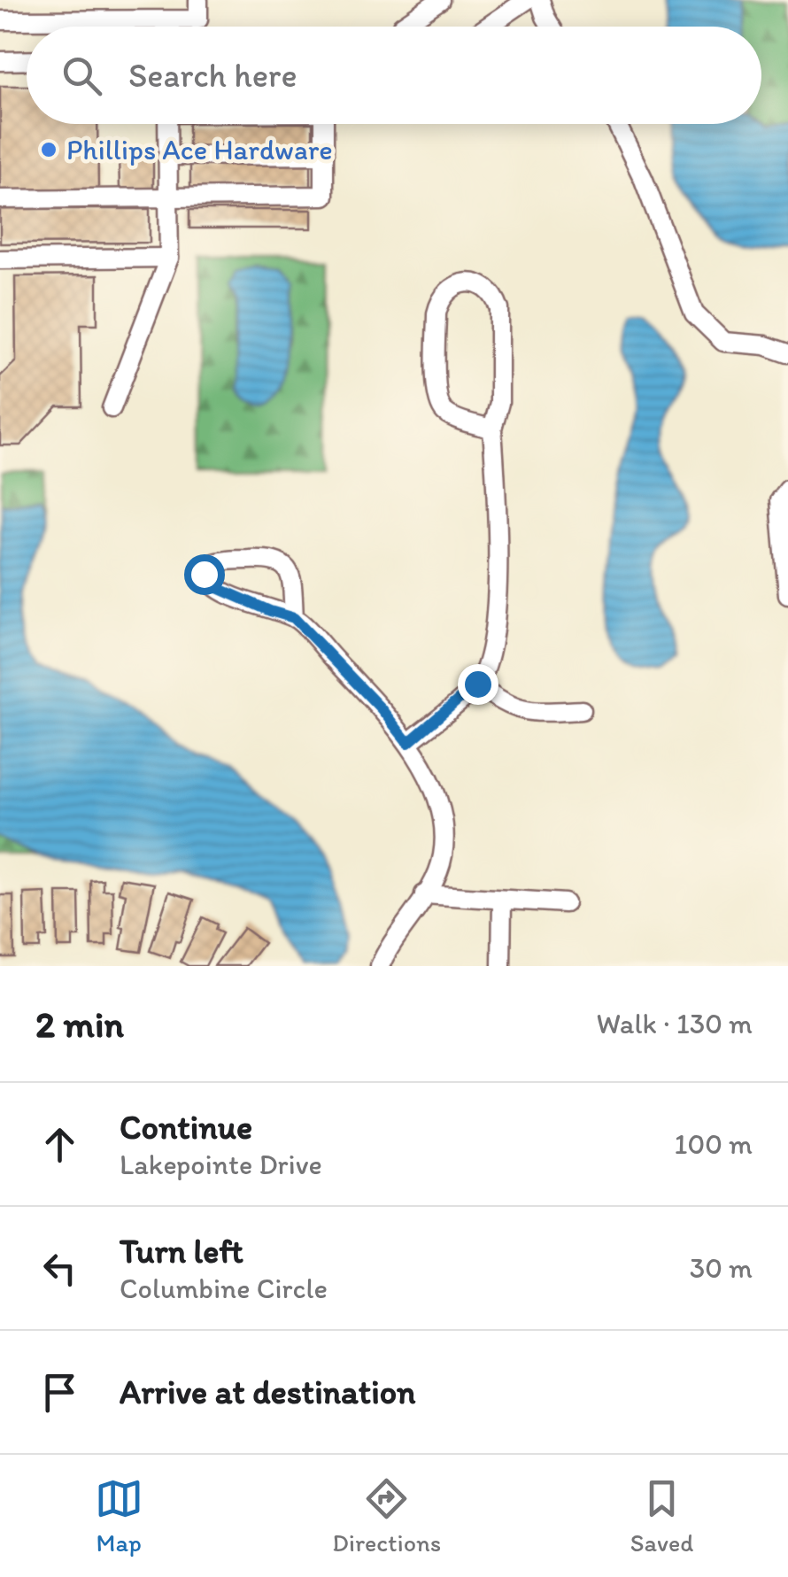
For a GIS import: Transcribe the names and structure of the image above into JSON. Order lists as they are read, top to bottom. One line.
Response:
{"places":["Phillips Ace Hardware"],"page":{"search":"Search here","heading":["2 min","Walk · 130 m"],"list":[["Continue","Lakepointe Drive","100 m"],["Turn left","Columbine Circle","30 m"],"Arrive at destination"],"nav":["Map","Directions","Saved"]}}
